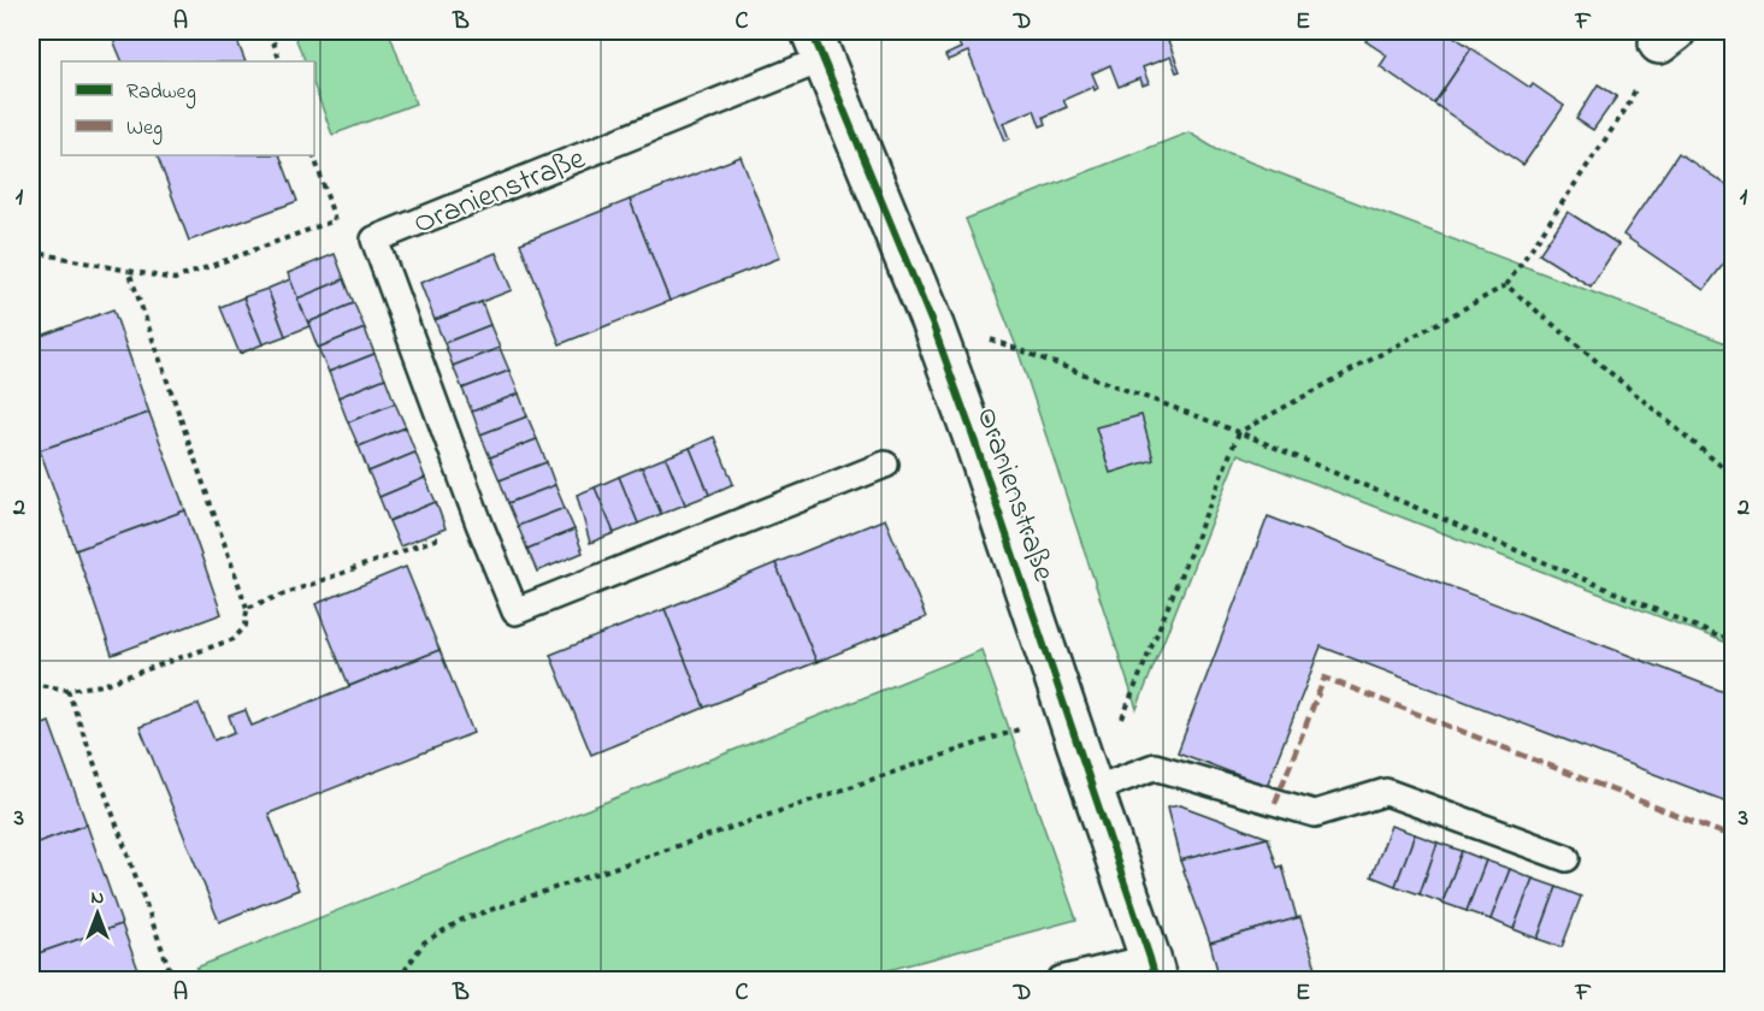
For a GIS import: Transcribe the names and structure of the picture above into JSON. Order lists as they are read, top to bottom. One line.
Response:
{"streets":{"street":["Oranienstraße"]},"legend":["Radweg","Weg"],"north":"top","grid":{"columns":["A","B","C","D","E","F"],"rows":["1","2","3"]}}
